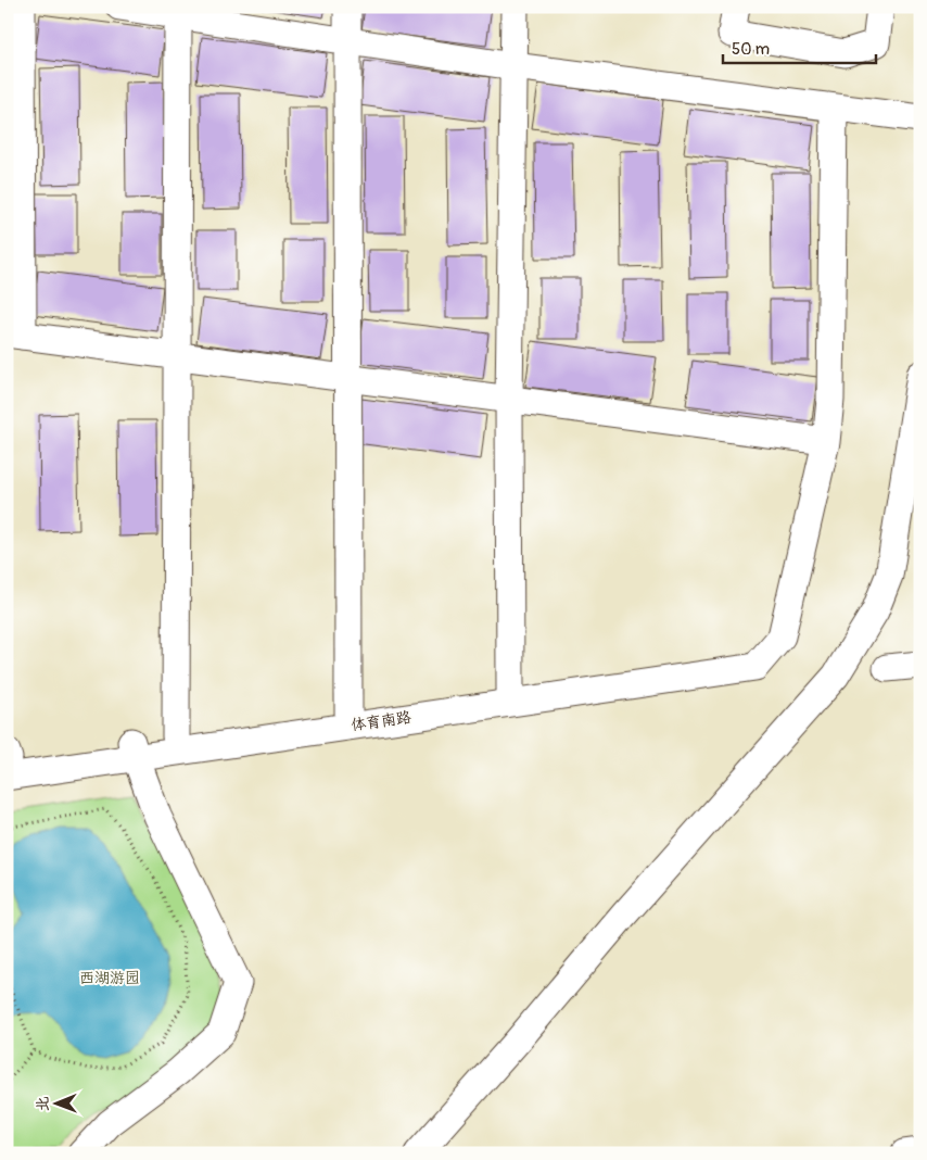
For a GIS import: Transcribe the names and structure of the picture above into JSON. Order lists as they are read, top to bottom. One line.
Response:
{"streets":{"street":["体育南路"]},"parks":["西湖游园"],"scale_bar":"50 m","north":"left"}
